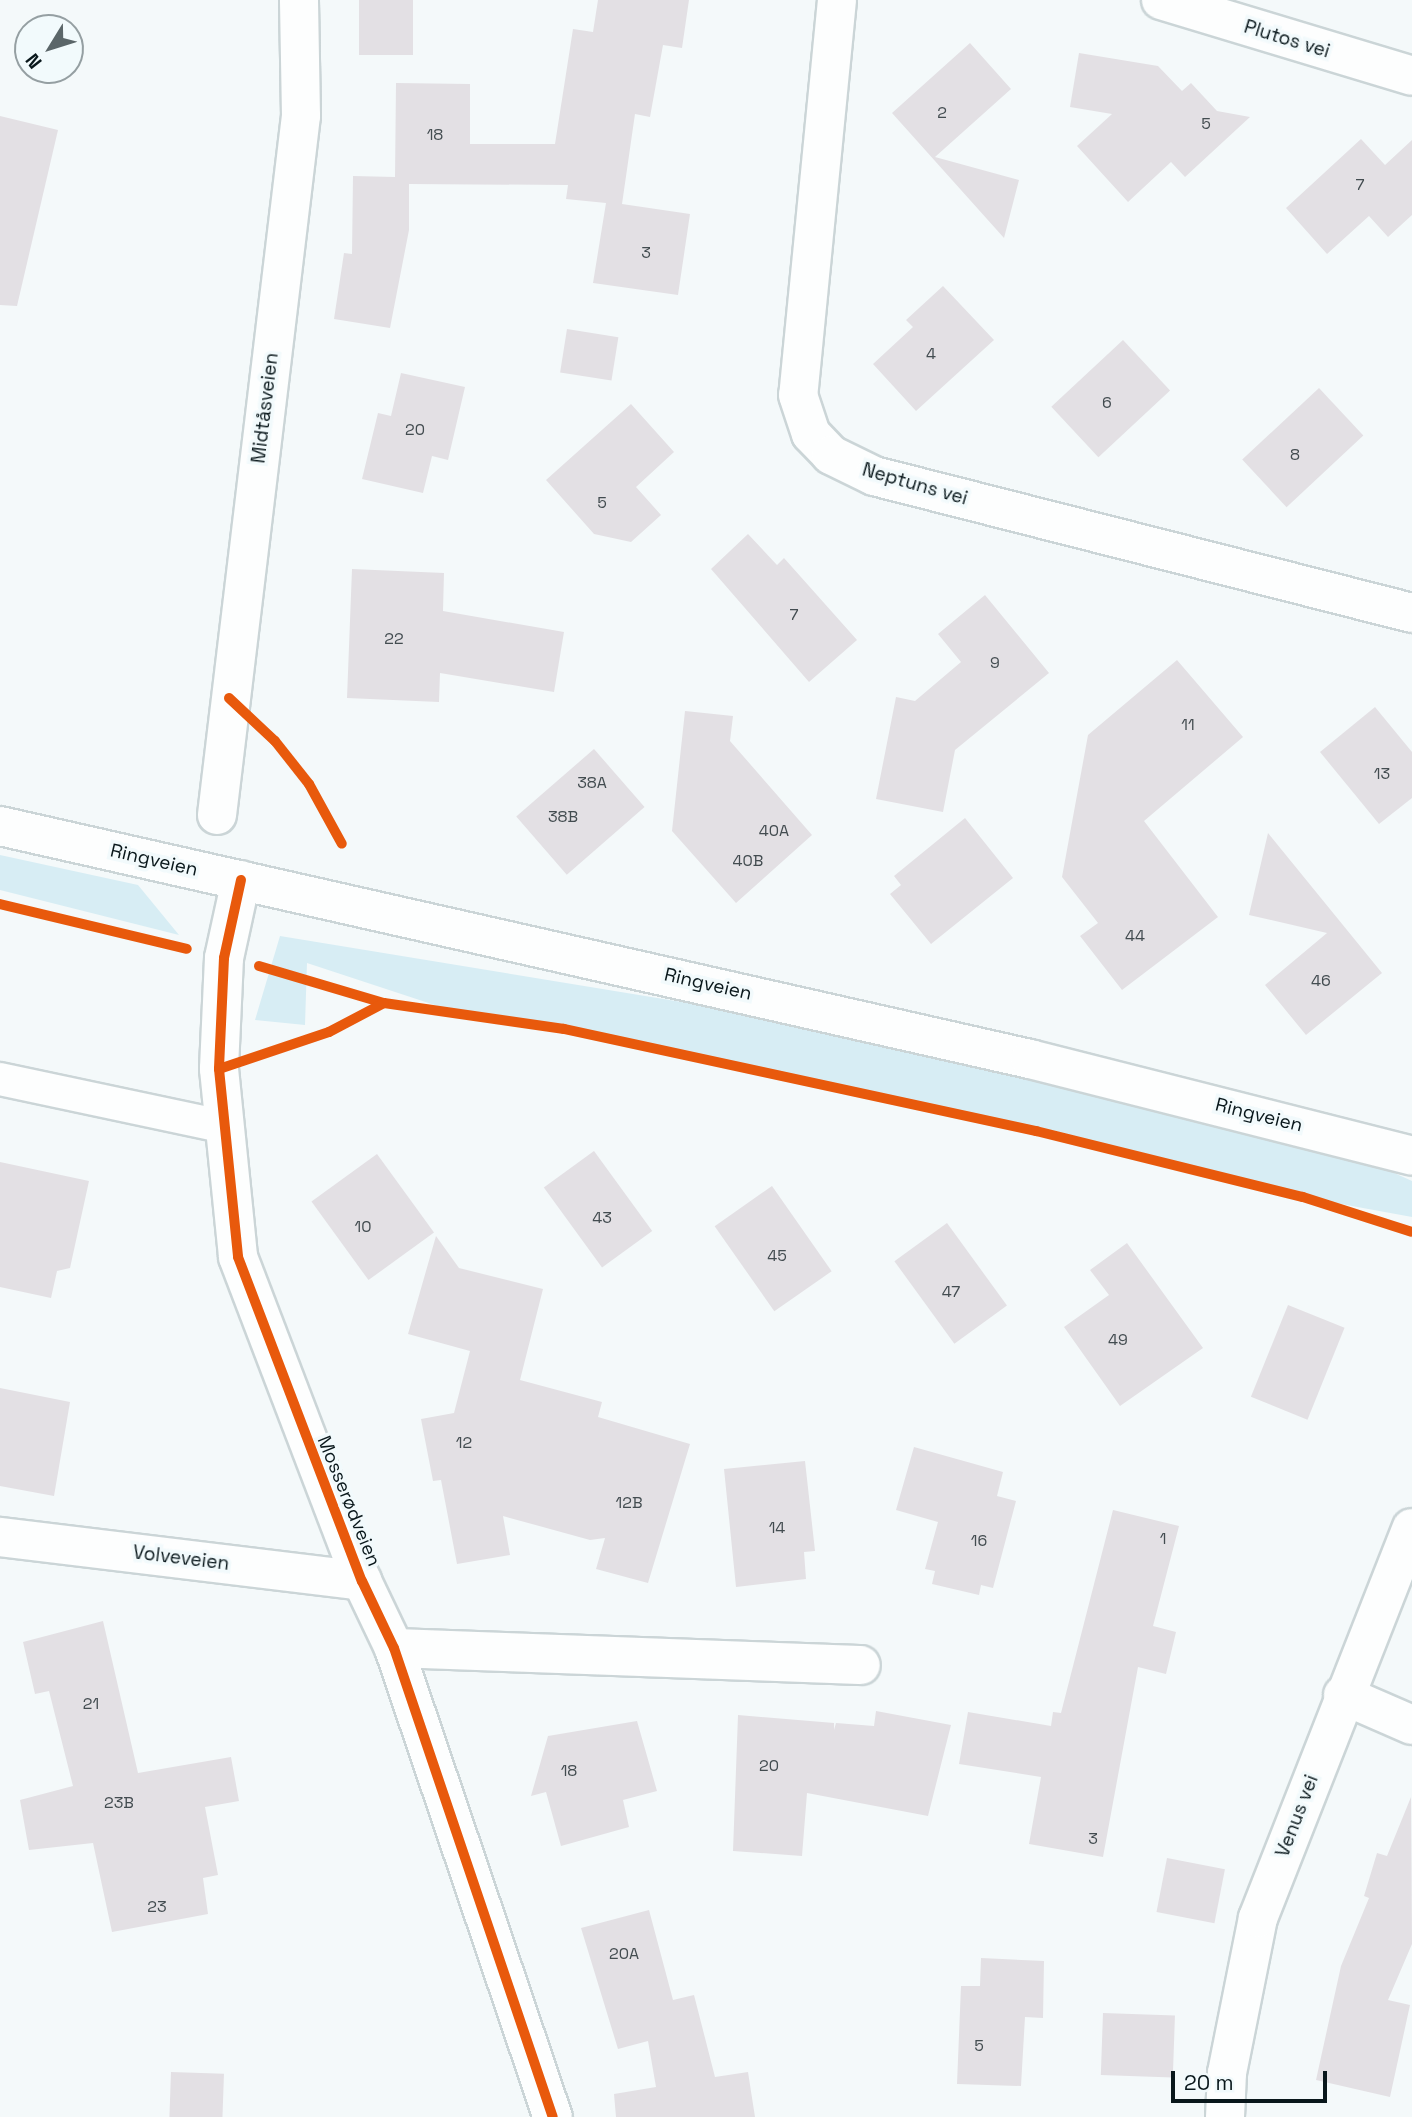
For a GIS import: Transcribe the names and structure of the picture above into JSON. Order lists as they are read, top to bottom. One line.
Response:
{"streets":{"street":["Plutos vei","Midtåsveien","Neptuns vei","Ringveien","Mosserødveien","Volveveien","Venus vei"]},"crossings":[["Ringveien","Mosserødveien"],["Mosserødveien","Volveveien"]],"house_numbers":["2","5","18","7","3","4","6","20","8","5","7","22","9","11","13","38A","38B","40A","40B","44","46","43","10","45","47","49","12","12B","14","1","16","21","20","18","23B","3","23","20A","5"],"scale_bar":"20 m","north":"bottom left"}
